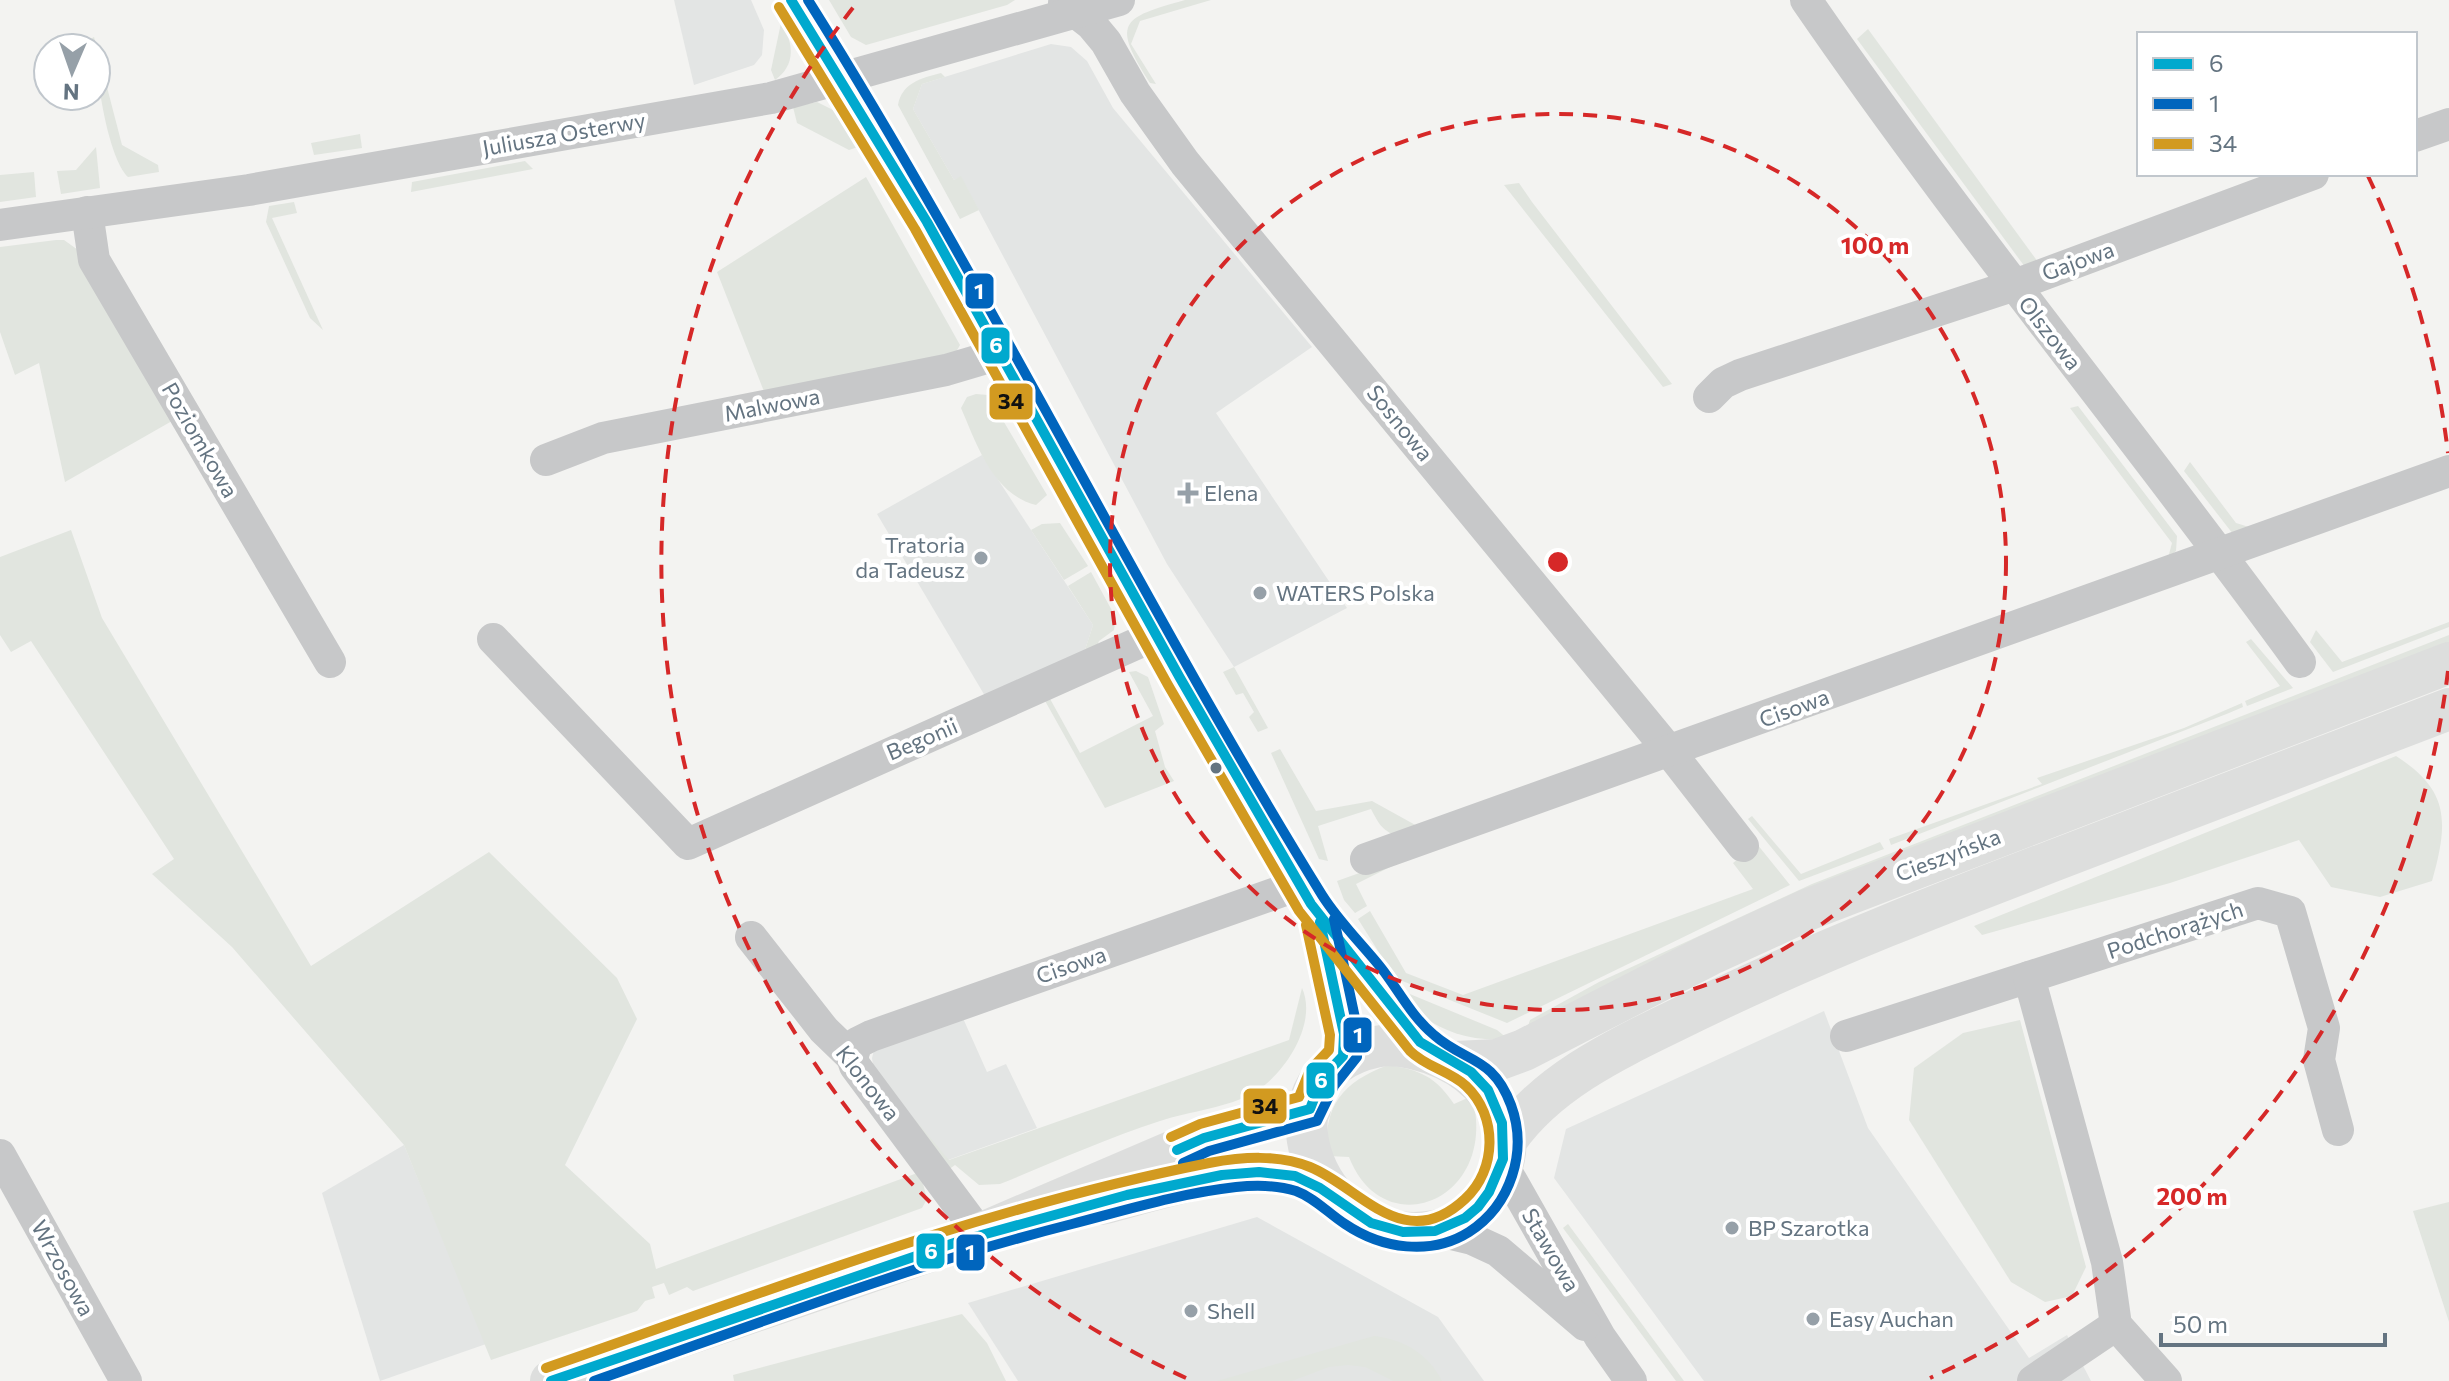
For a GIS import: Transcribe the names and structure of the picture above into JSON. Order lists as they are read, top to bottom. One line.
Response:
{"streets":{"main road":["Cieszyńska"],"street":["Juliusza Osterwy","Gajowa","Olszowa","Malwowa","Sosnowa","Poziomkowa","Cisowa","Begonii","Podchorążych","Klonowa","Stawowa","Wrzosowa"]},"crossings":[["Juliusza Osterwy","Sosnowa"],["Juliusza Osterwy","Poziomkowa"],["Gajowa","Olszowa"],["Olszowa","Cisowa"],["Sosnowa","Cisowa"],["Cisowa","Klonowa"],["Cieszyńska","Stawowa"]],"places":{"health":["Elena"],"other":["Tratoria da Tadeusz","WATERS Polska","BP Szarotka","Shell","Easy Auchan"]},"lines":["transit line 6","transit line 1","transit line 34"],"legend":["6","1","34"],"scale_bar":"50 m","north":"bottom","rings":["100 m","200 m"]}
